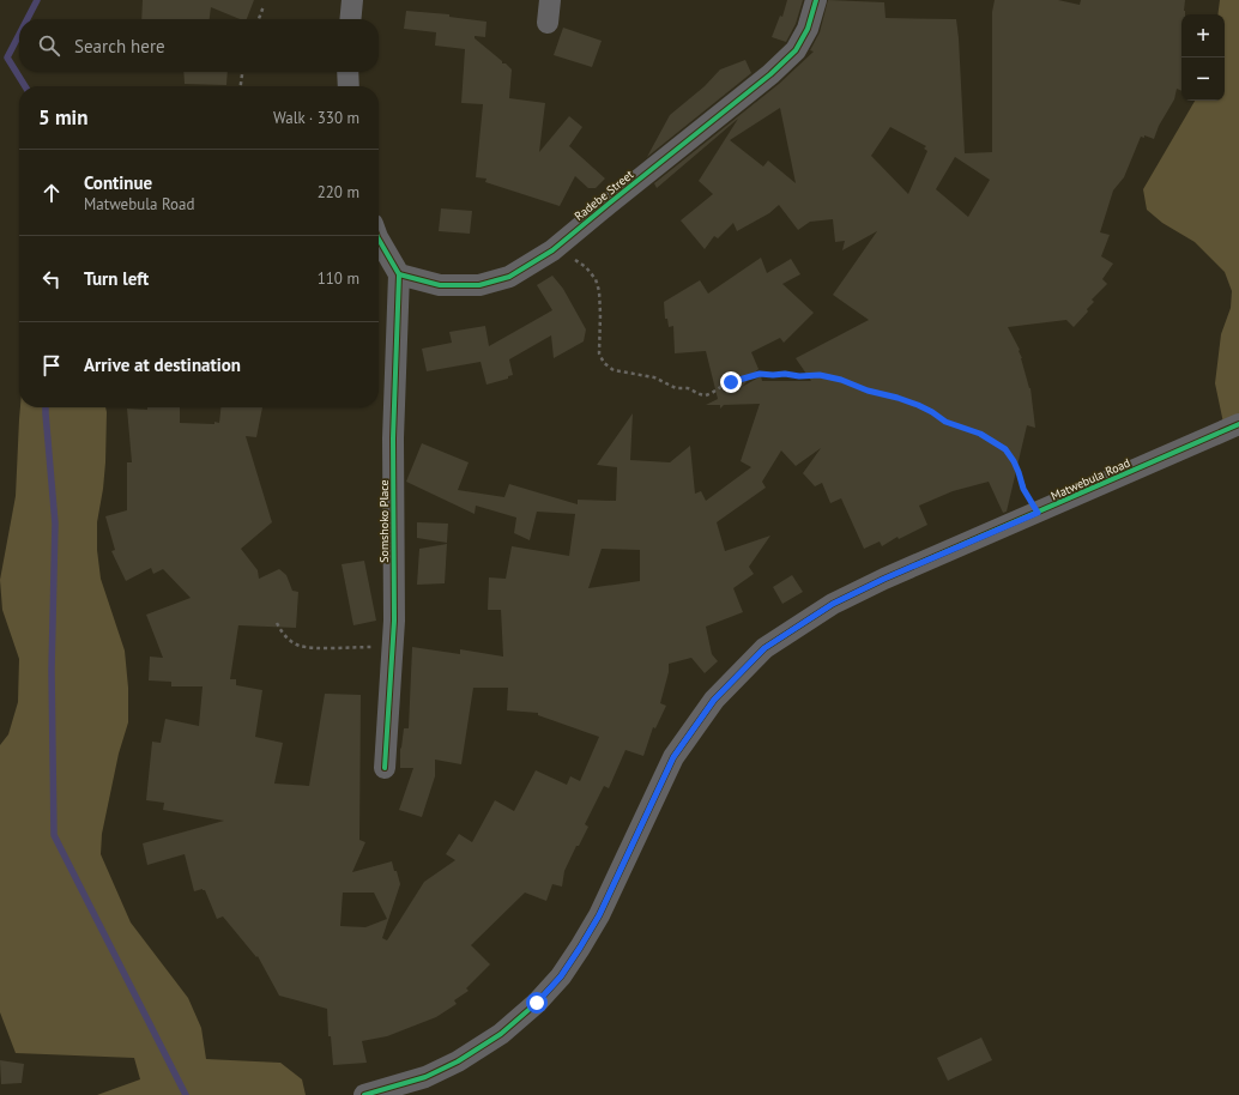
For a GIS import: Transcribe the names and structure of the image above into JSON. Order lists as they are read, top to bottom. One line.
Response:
{"streets":{"street":["Radebe Street","Matwebula Road","Somshoko Place"]},"crossings":[["Radebe Street","Somshoko Place"]],"page":{"map_buttons":["+","−"],"search":"Search here","heading":["5 min","Walk · 330 m"],"list":[["Continue","Matwebula Road","220 m"],["Turn left","110 m"],"Arrive at destination"]}}
